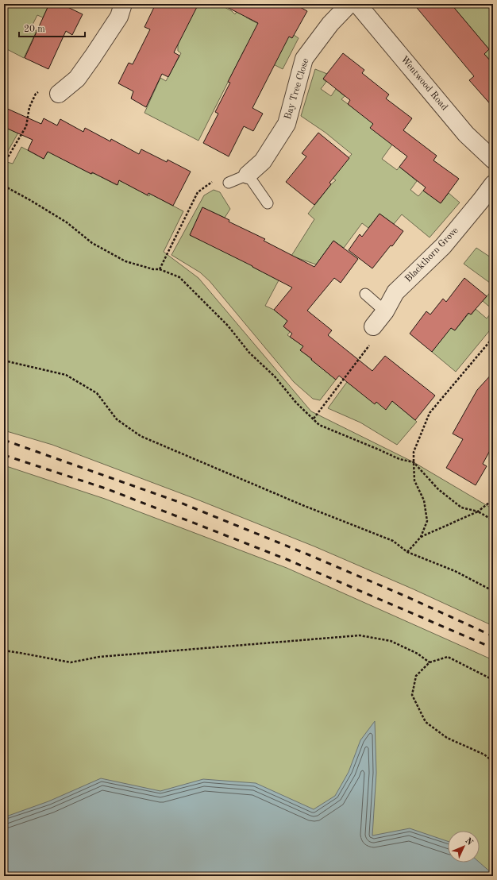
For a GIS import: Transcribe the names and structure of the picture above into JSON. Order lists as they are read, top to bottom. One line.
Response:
{"streets":{"street":["Wentwood Road","Bay Tree Close","Blackthorn Grove"]},"scale_bar":"20 m","north":"top right"}
